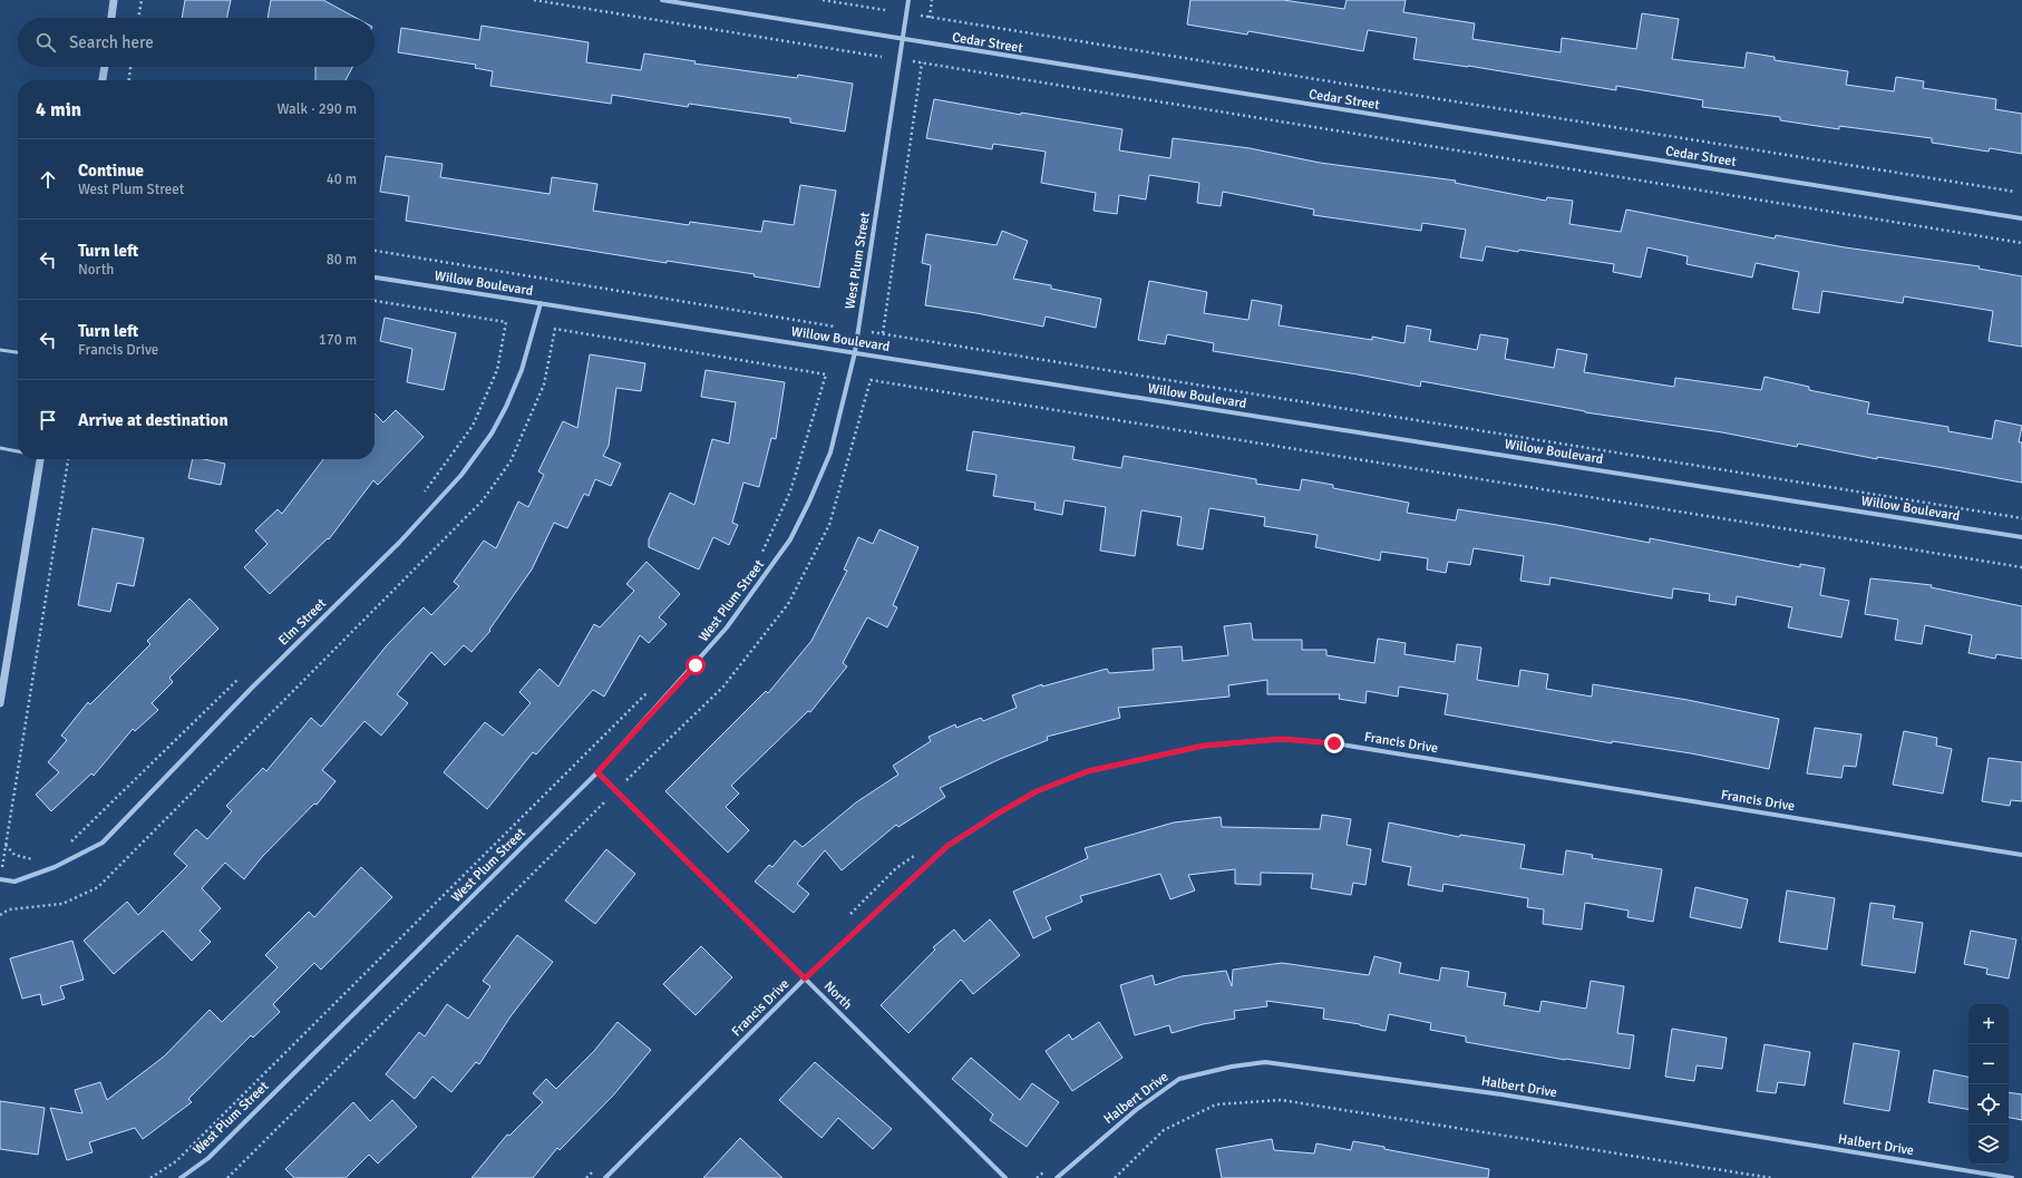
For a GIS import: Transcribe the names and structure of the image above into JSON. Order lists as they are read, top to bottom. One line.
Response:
{"streets":{"street":["Cedar Street","West Plum Street","Willow Boulevard","Elm Street","Francis Drive","North","Halbert Drive"]},"crossings":[["Cedar Street","West Plum Street"],["West Plum Street","Willow Boulevard"],["West Plum Street","North"],["Willow Boulevard","Elm Street"],["Francis Drive","North"]],"page":{"search":"Search here","heading":["4 min","Walk · 290 m"],"list":[["Continue","West Plum Street","40 m"],["Turn left","North","80 m"],["Turn left","Francis Drive","170 m"],"Arrive at destination"],"map_buttons":["+","−"]}}
